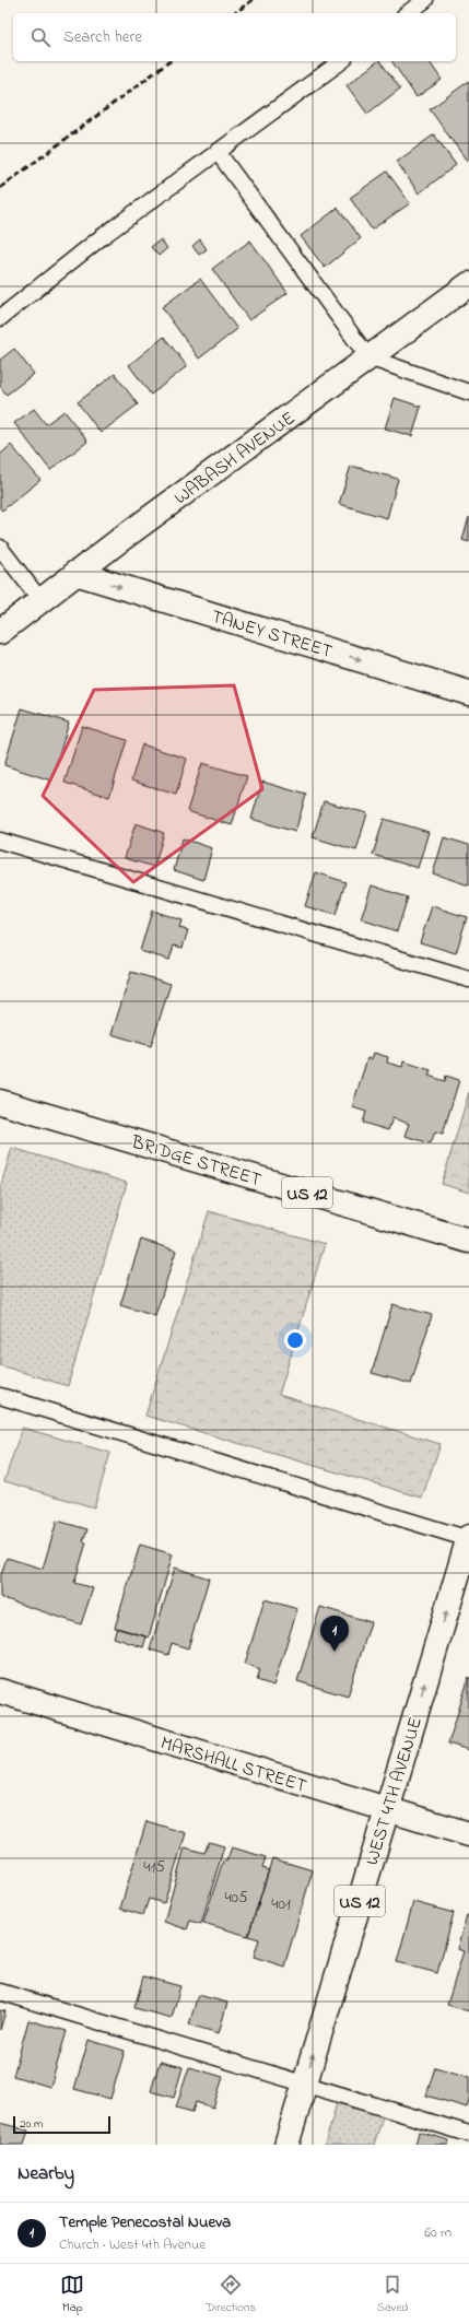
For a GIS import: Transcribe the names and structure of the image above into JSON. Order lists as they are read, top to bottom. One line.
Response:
{"streets":{"street":["WABASH AVENUE","TANEY STREET","BRIDGE STREET","US 12","MARSHALL STREET","WEST 4TH AVENUE"]},"crossings":[["WABASH AVENUE","TANEY STREET"],["MARSHALL STREET","WEST 4TH AVENUE"]],"one_way":["TANEY STREET","WEST 4TH AVENUE"],"house_numbers":["415","405","401"],"scale_bar":"20 m","page":{"search":"Search here","pins":"1","scale":"20 m","heading":"Nearby","list":[{"mark":"1","name":"Temple Penecostal Nueva","note":"Church · West 4th Avenue","value":"60 m"}],"nav":["Map","Directions","Saved"]}}
